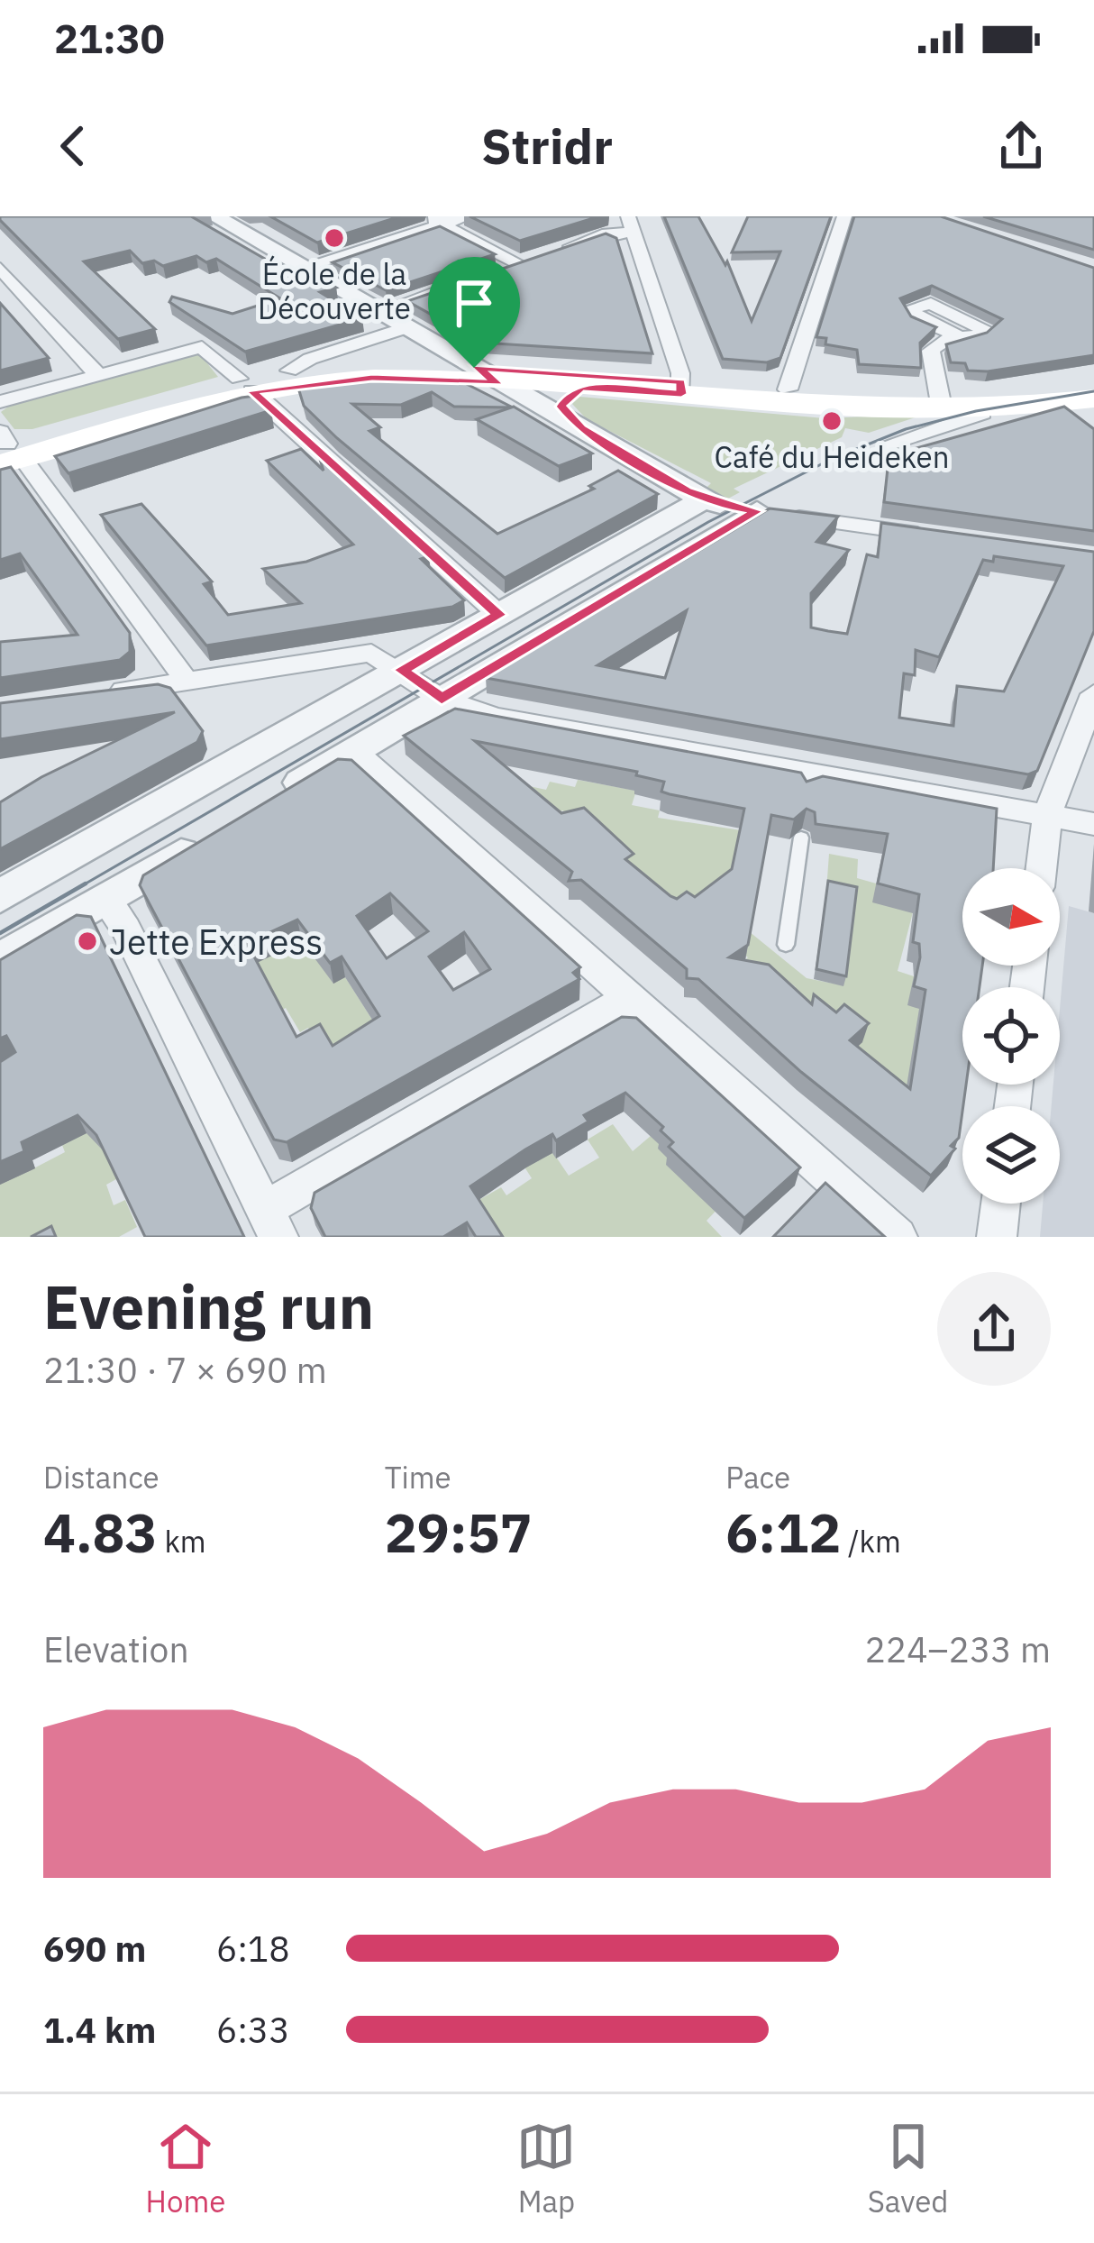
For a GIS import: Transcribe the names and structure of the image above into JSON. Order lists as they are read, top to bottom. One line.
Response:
{"places":["École de la Découverte","Café du Heideken","Jette Express"],"north":"right","page":{"status":"21:30","header":"Stridr","heading":["Evening run","21:30 · 7 × 690 m"],"stats":[["Distance","4.83 km"],["Time","29:57"],["Pace","6:12 /km"]],"chart":["Elevation","224–233 m"],"list":[{"name":"690 m","note":"6:18"},{"name":"1.4 km","note":"6:33"}],"tabs":["Home","Map","Saved"]}}
